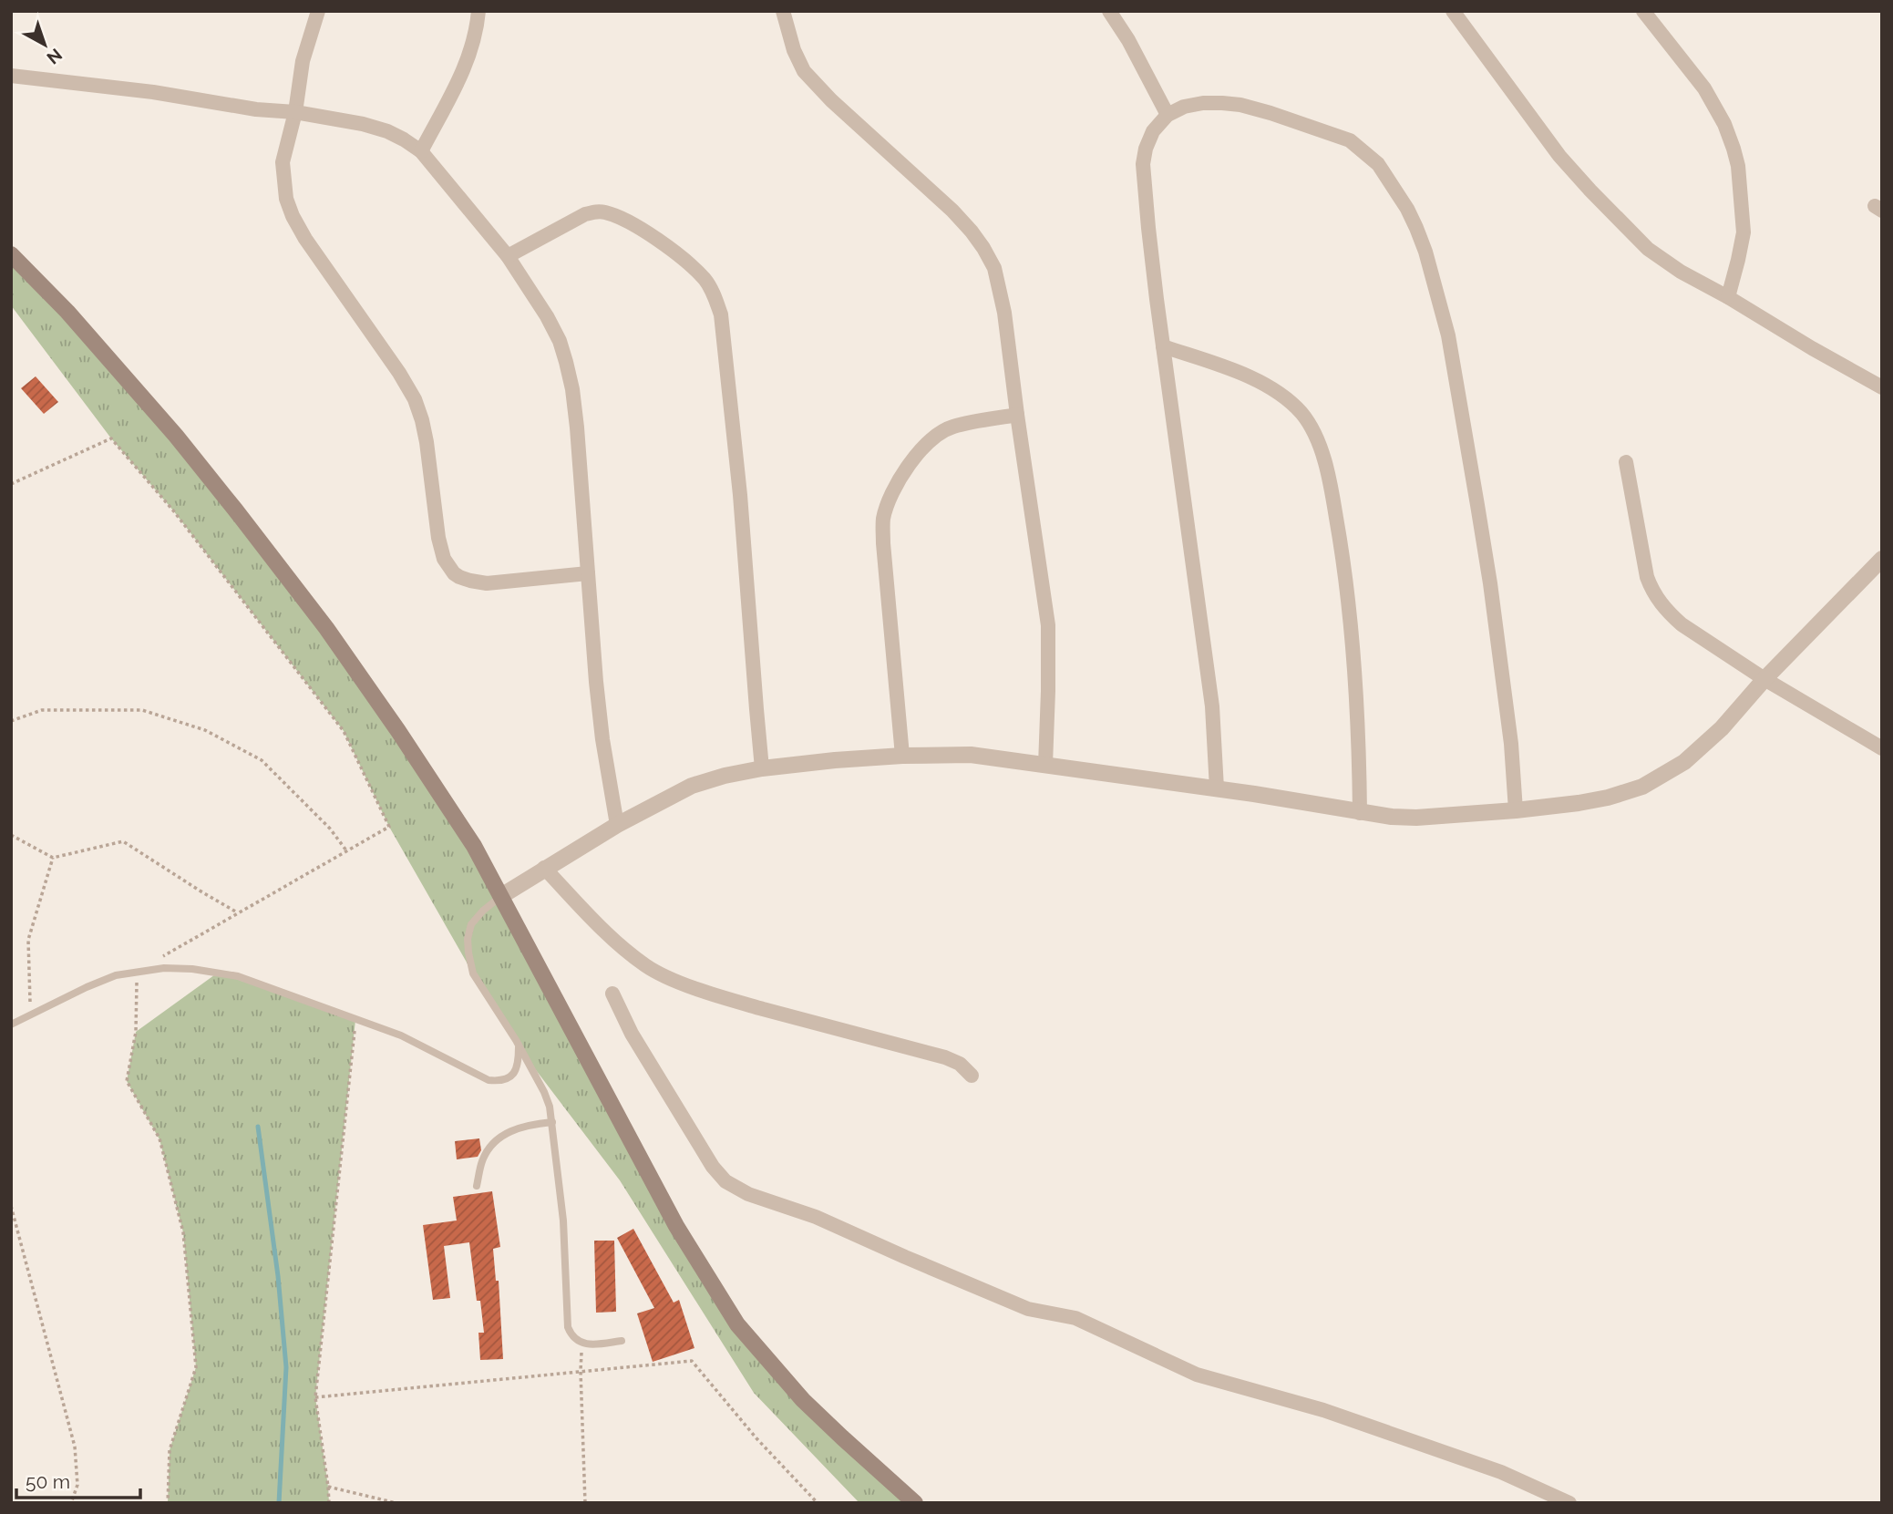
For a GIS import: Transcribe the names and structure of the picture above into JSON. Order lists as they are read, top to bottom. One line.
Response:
{"scale_bar":"50 m","north":"bottom right"}
